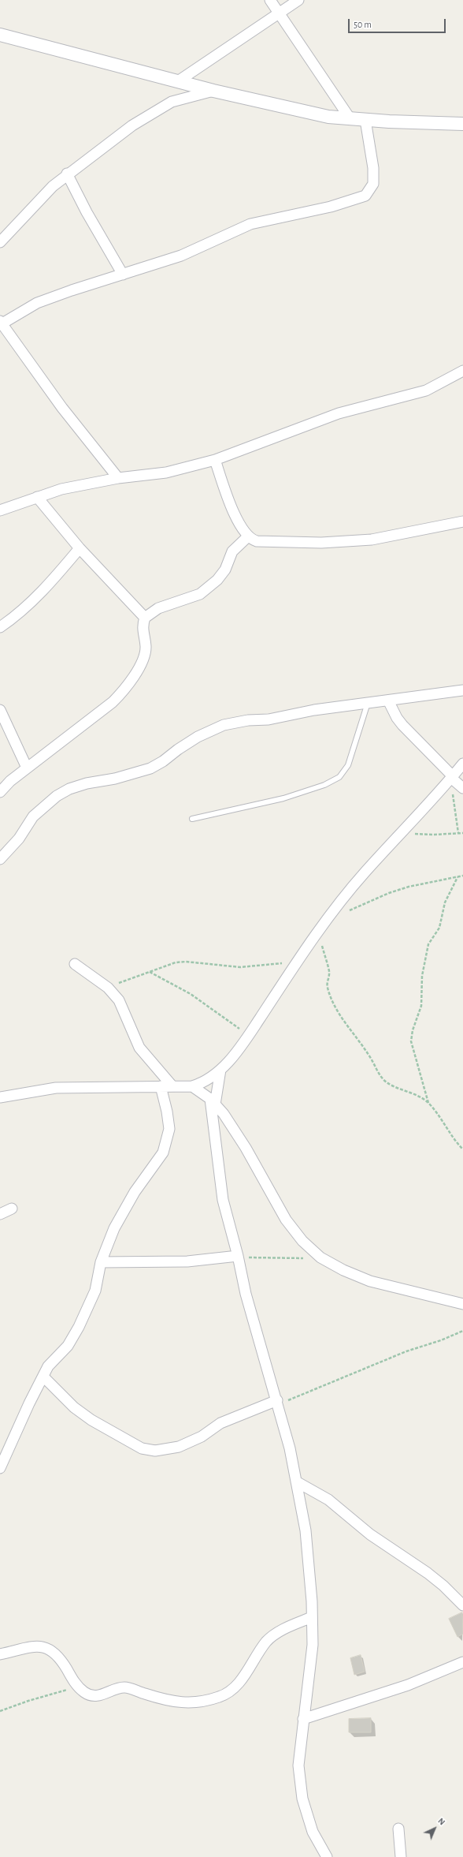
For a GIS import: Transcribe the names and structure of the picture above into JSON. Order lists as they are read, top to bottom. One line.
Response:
{"scale_bar":"50 m","north":"top right"}
